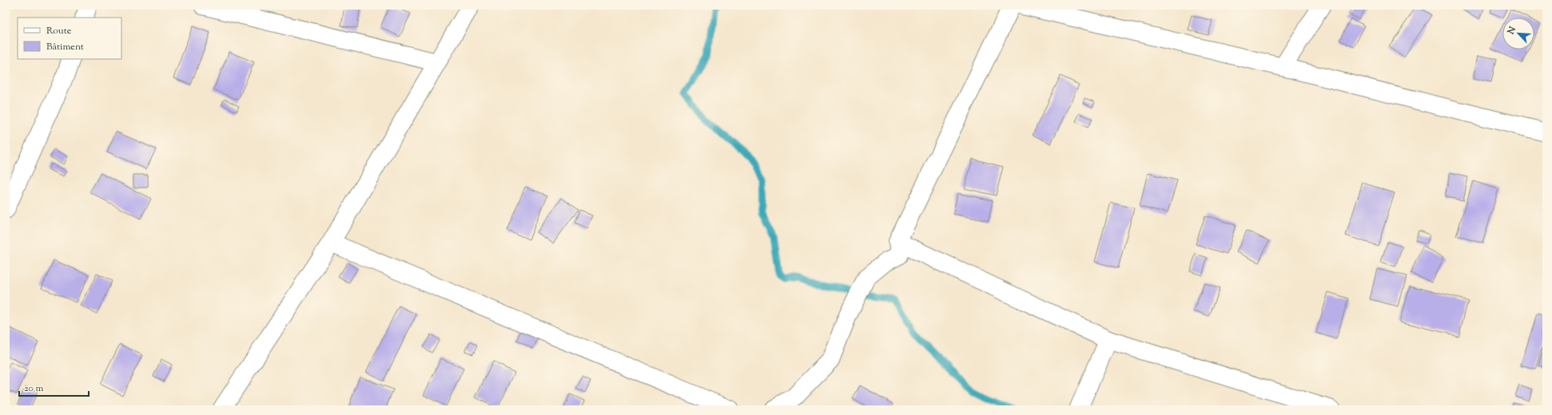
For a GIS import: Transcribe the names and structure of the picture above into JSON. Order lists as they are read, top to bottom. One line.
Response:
{"legend":["Route","Bâtiment"],"scale_bar":"20 m","north":"top left"}
